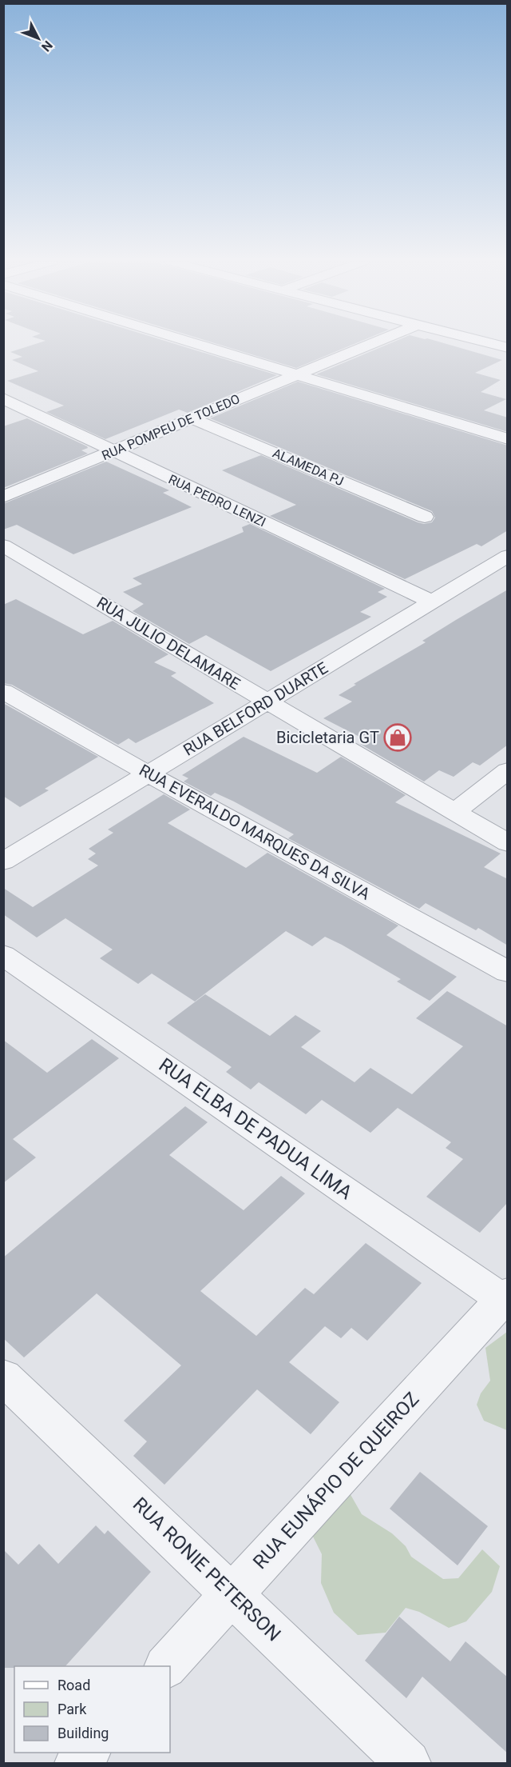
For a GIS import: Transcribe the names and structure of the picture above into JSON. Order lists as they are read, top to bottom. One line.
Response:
{"streets":{"street":["RUA POMPEU DE TOLEDO","ALAMEDA PJ","RUA PEDRO LENZI","RUA JULIO DELAMARE","RUA BELFORD DUARTE","RUA EVERALDO MARQUES DA SILVA","RUA ELBA DE PADUA LIMA","RUA EUNÁPIO DE QUEIROZ","RUA RONIE PETERSON"]},"crossings":[["RUA POMPEU DE TOLEDO","ALAMEDA PJ"],["RUA POMPEU DE TOLEDO","RUA PEDRO LENZI"],["RUA PEDRO LENZI","RUA BELFORD DUARTE"],["RUA JULIO DELAMARE","RUA BELFORD DUARTE"],["RUA BELFORD DUARTE","RUA EVERALDO MARQUES DA SILVA"],["RUA ELBA DE PADUA LIMA","RUA EUNÁPIO DE QUEIROZ"],["RUA EUNÁPIO DE QUEIROZ","RUA RONIE PETERSON"]],"places":{"shop":["Bicicletaria GT"]},"legend":["Road","Park","Building"],"north":"bottom right"}
